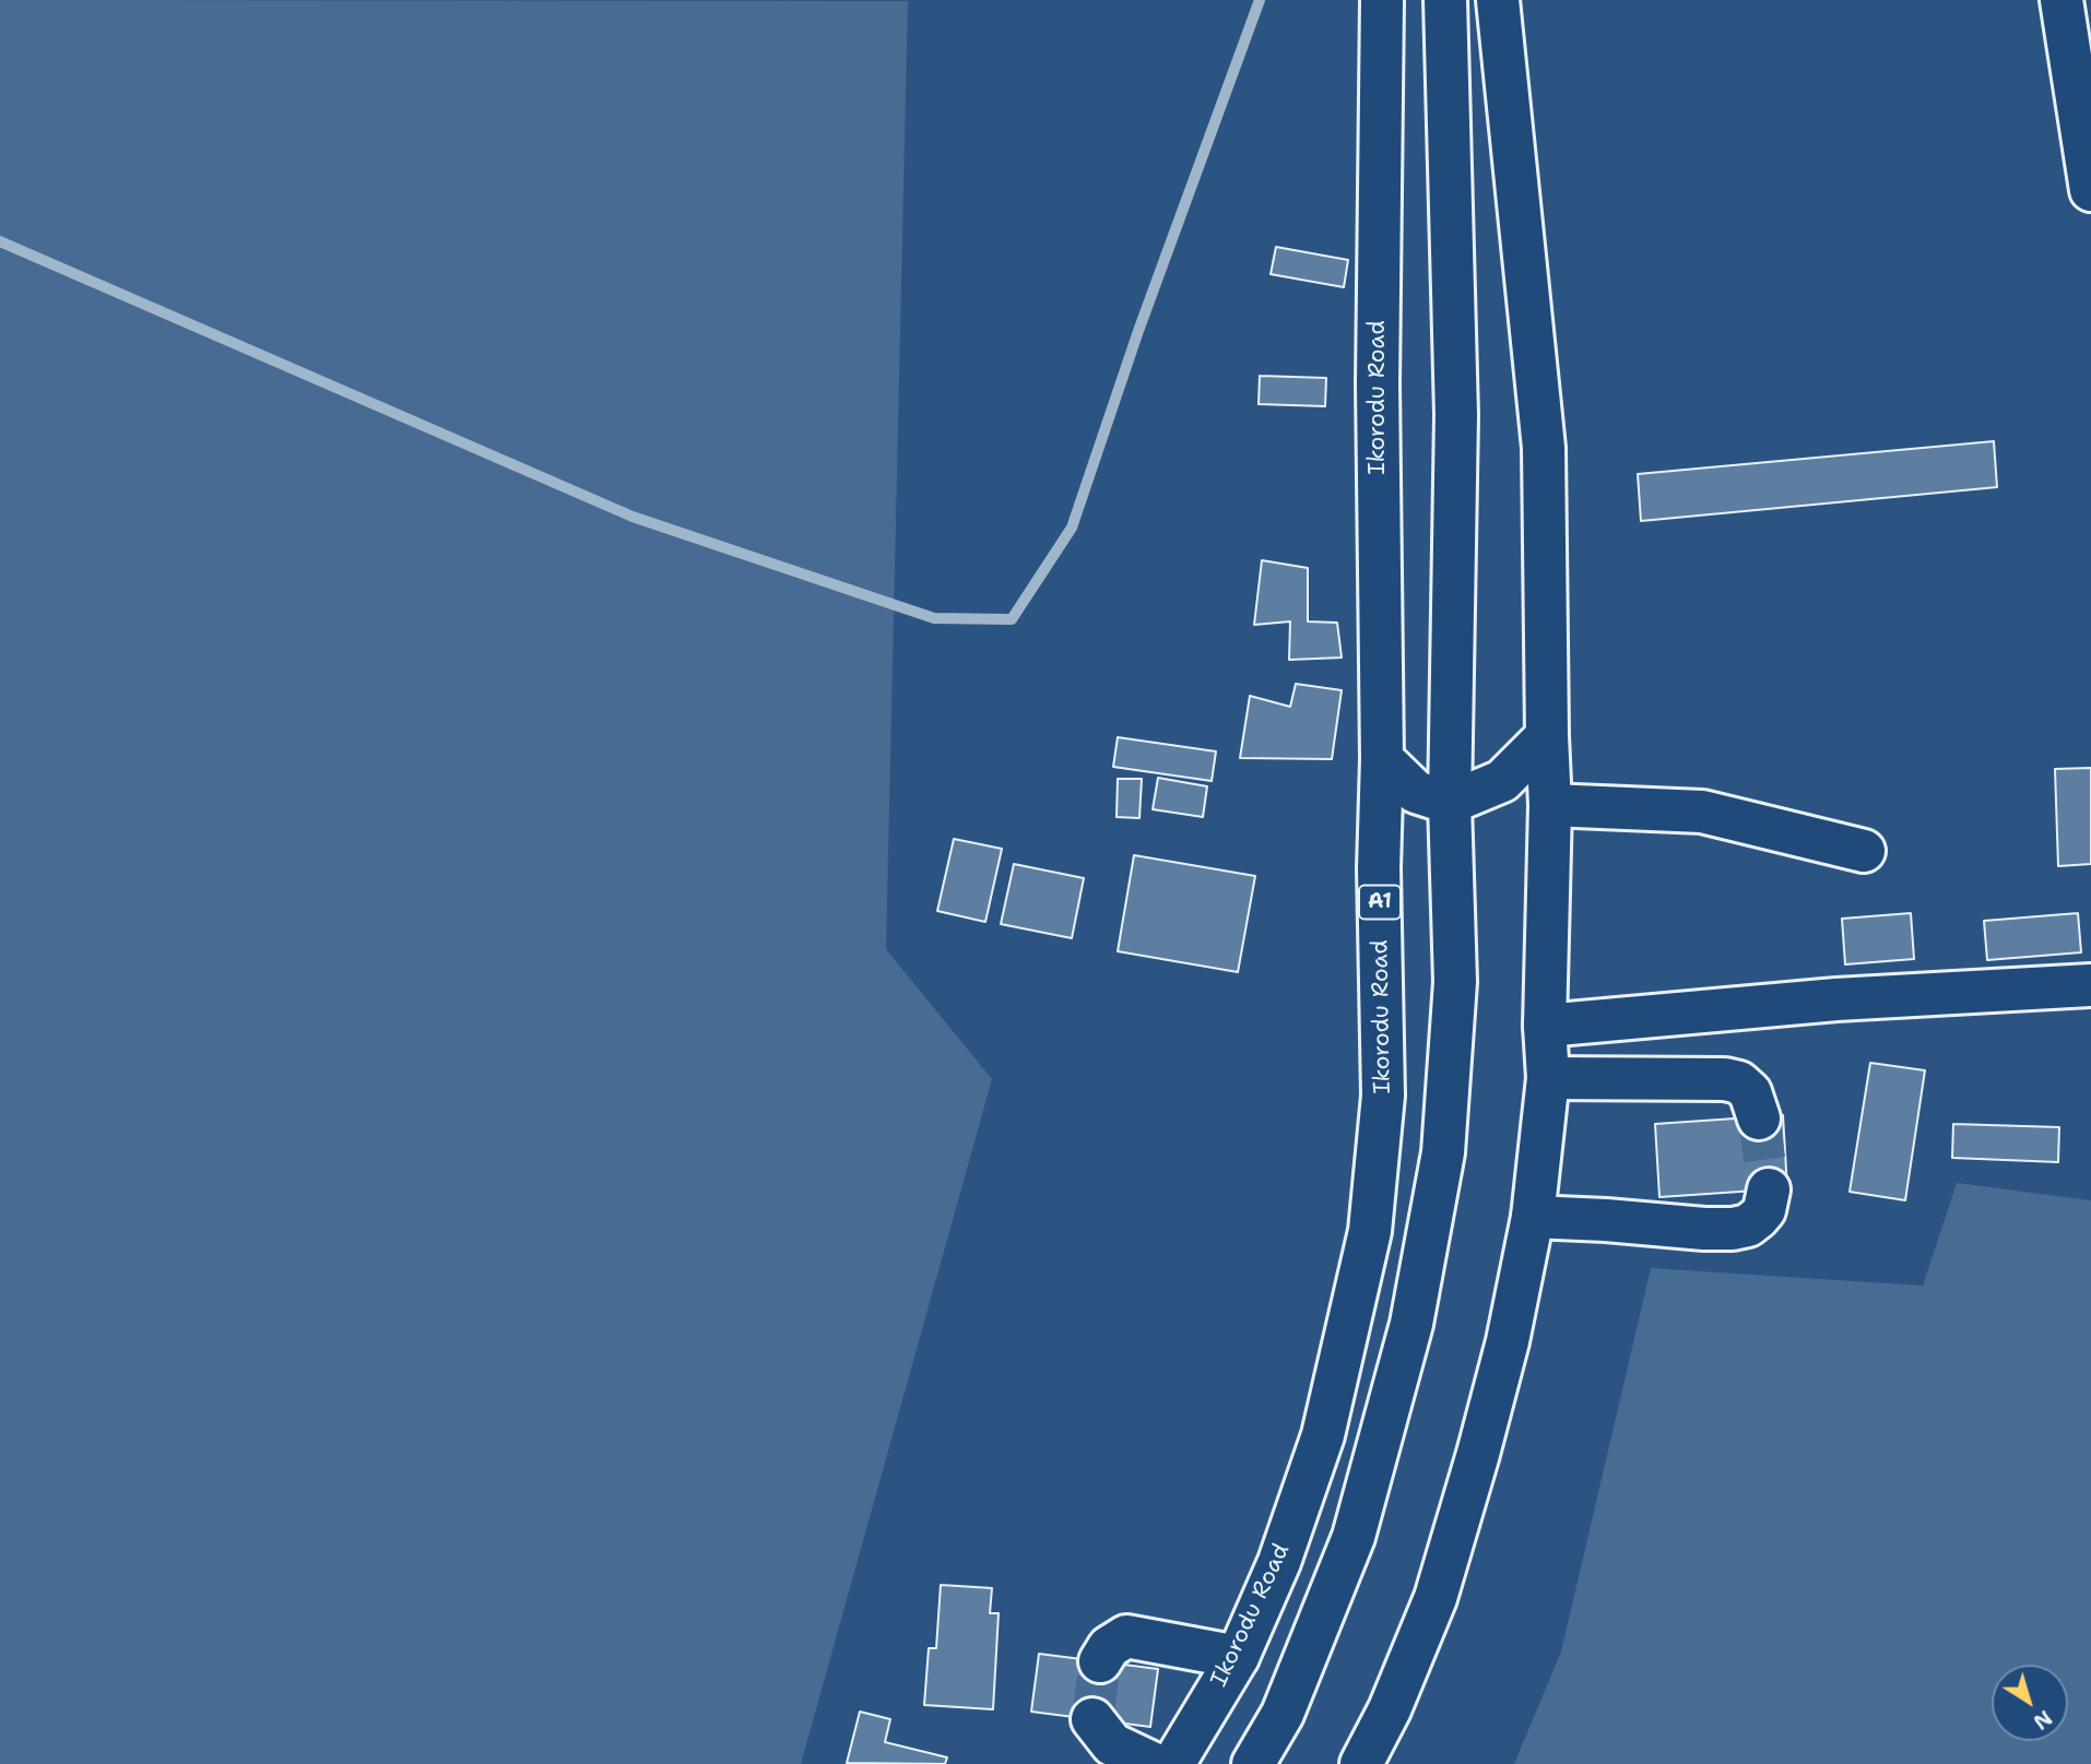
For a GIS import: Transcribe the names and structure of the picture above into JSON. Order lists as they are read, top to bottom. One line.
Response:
{"streets":{"main road":["Ikorodu Road","A1"]},"north":"bottom right"}
